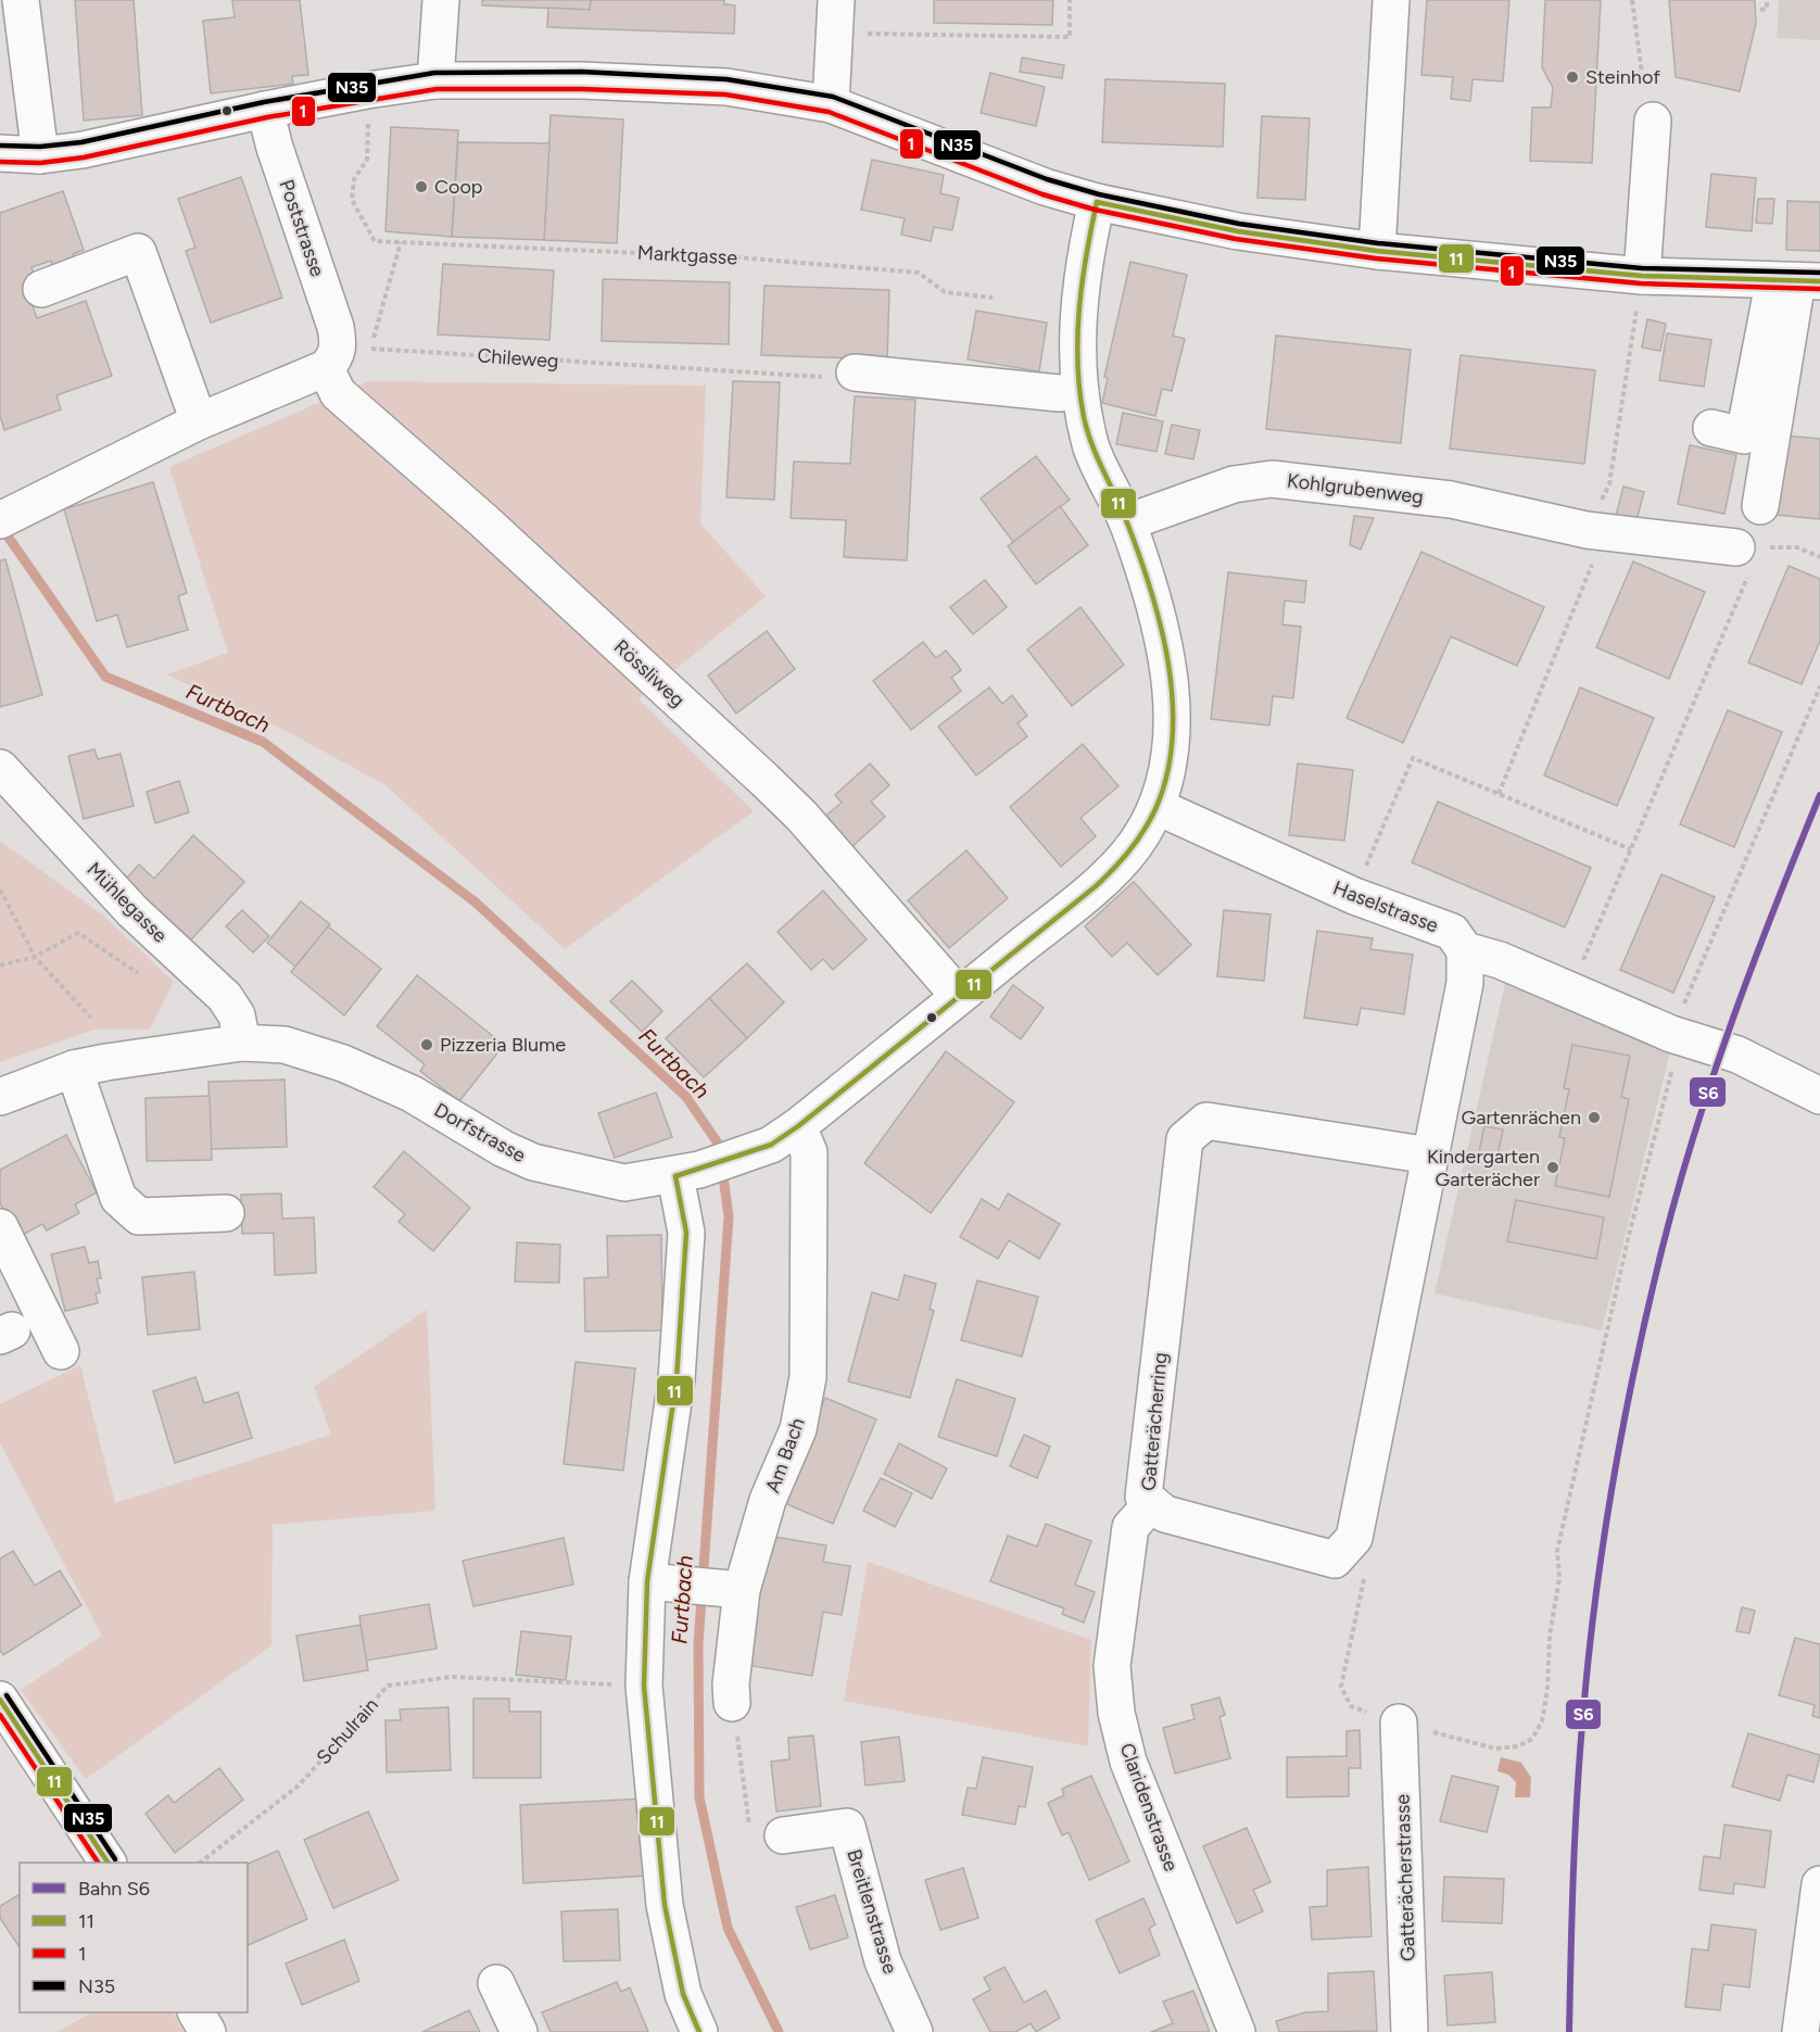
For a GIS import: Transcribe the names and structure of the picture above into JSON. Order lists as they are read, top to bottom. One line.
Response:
{"streets":{"street":["Poststrasse","Kohlgrubenweg","Rössliweg","Mühlegasse","Haselstrasse","Dorfstrasse","Gatterächerring","Am Bach","Claridenstrasse","Gatterächerstrasse","Breitlenstrasse"],"path":["Marktgasse","Chileweg","Schulrain"]},"crossings":[["Poststrasse","Chileweg"],["Poststrasse","Rössliweg"],["Chileweg","Rössliweg"],["Kohlgrubenweg","Dorfstrasse"],["Rössliweg","Dorfstrasse"],["Mühlegasse","Dorfstrasse"],["Haselstrasse","Dorfstrasse"],["Dorfstrasse","Am Bach"],["Gatterächerring","Claridenstrasse"]],"water":["Furtbach"],"places":["Steinhof","Coop","Pizzeria Blume","Gartenrächen","Kindergarten Garterächer"],"lines":["transit line N35","transit line 1","transit line 11","rail line S6"],"legend":["Bahn S6","11","1","N35"]}
